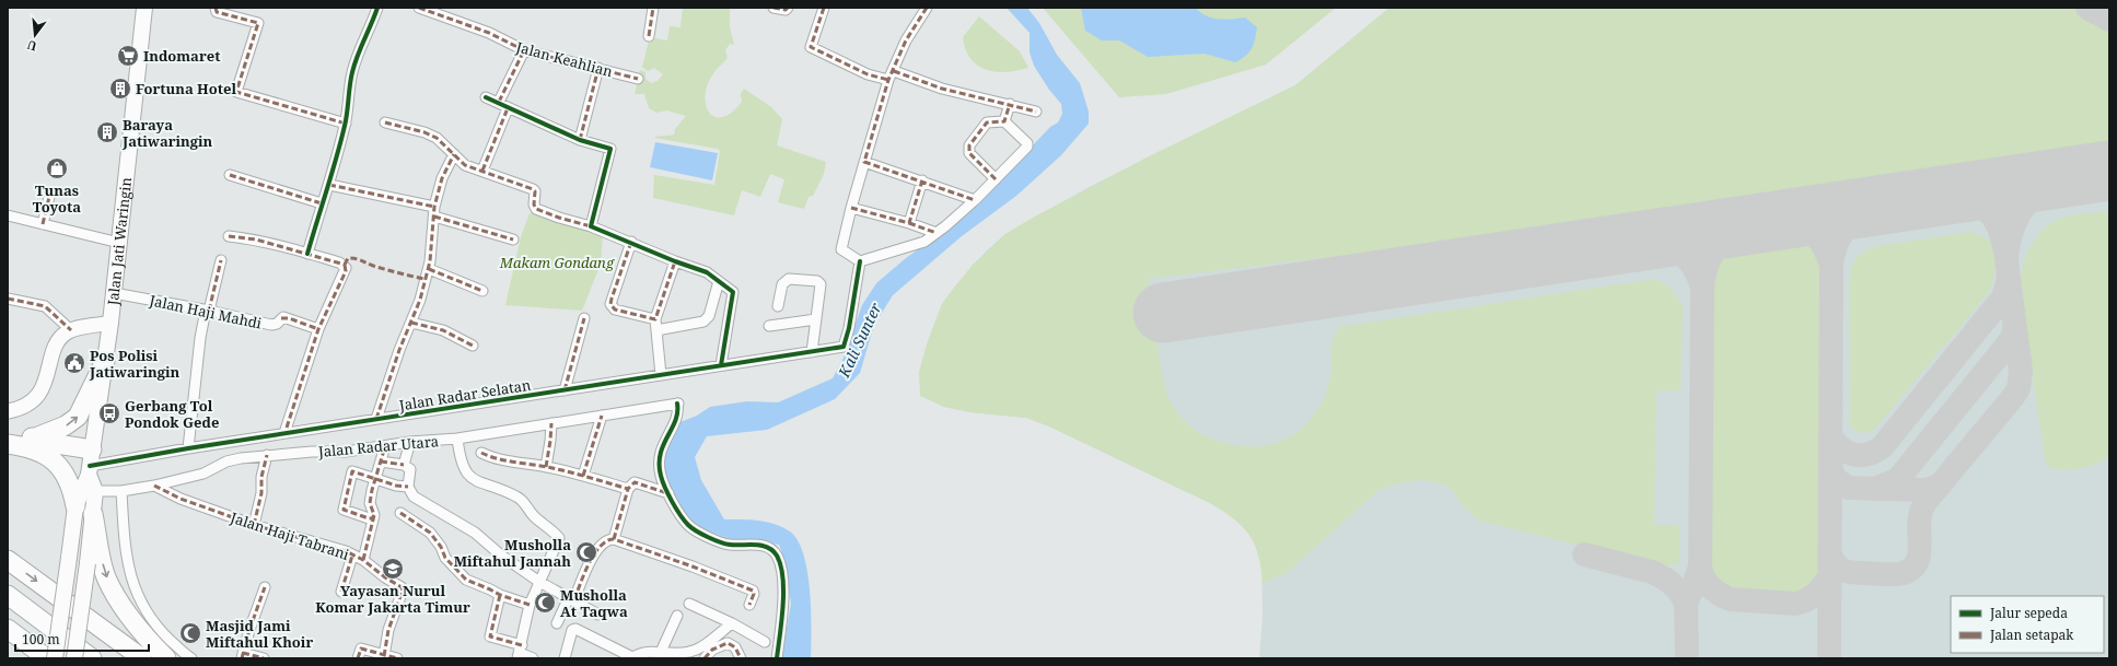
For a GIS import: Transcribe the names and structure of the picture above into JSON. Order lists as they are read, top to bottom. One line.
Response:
{"streets":{"main road":["Jalan Jati Waringin"],"street":["Jalan Keahlian","Jalan Haji Mahdi","Jalan Radar Selatan","Jalan Radar Utara","Jalan Haji Tabrani"]},"crossings":[["Jalan Jati Waringin","Jalan Haji Mahdi"],["Jalan Jati Waringin","Jalan Radar Selatan"],["Jalan Jati Waringin","Jalan Radar Utara"],["Jalan Radar Utara","Jalan Haji Tabrani"]],"water":["Kali Sunter"],"parks":["Makam Gondang"],"places":{"supermarket":["Indomaret"],"building":["Fortuna Hotel","Baraya Jatiwaringin"],"shop":["Tunas Toyota"],"public building":["Pos Polisi Jatiwaringin"],"bus stop":["Gerbang Tol Pondok Gede"],"mosque":["Musholla Miftahul Jannah","Musholla At Taqwa","Masjid Jami Miftahul Khoir"],"school or university":["Yayasan Nurul Komar Jakarta Timur"]},"legend":["Jalur sepeda","Jalan setapak"],"scale_bar":"100 m","north":"bottom"}
